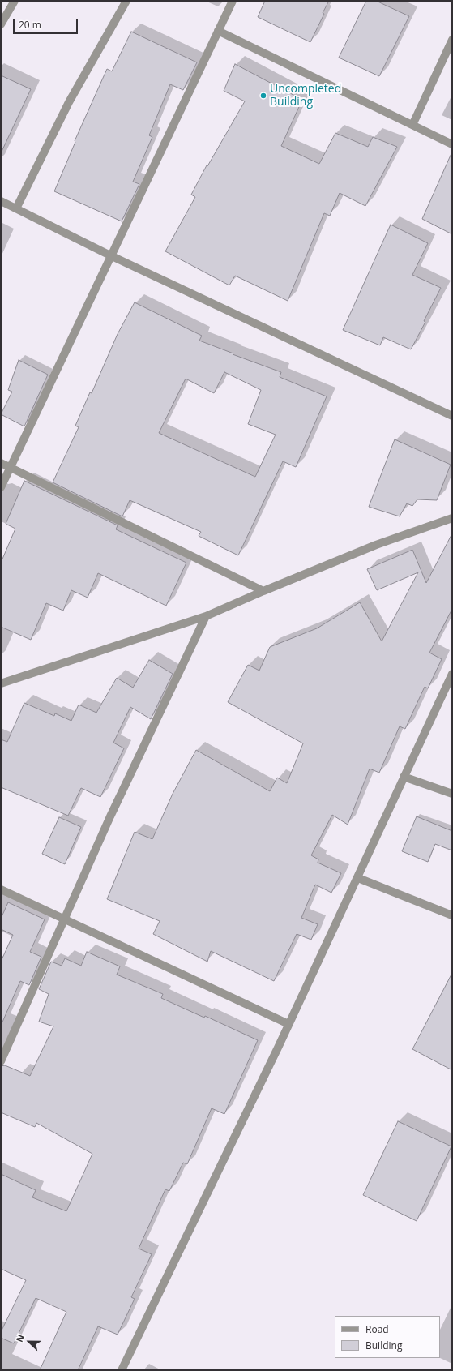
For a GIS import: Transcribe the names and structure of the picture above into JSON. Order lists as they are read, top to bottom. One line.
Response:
{"places":["Uncompleted Building"],"legend":["Road","Building"],"scale_bar":"20 m","north":"left"}
